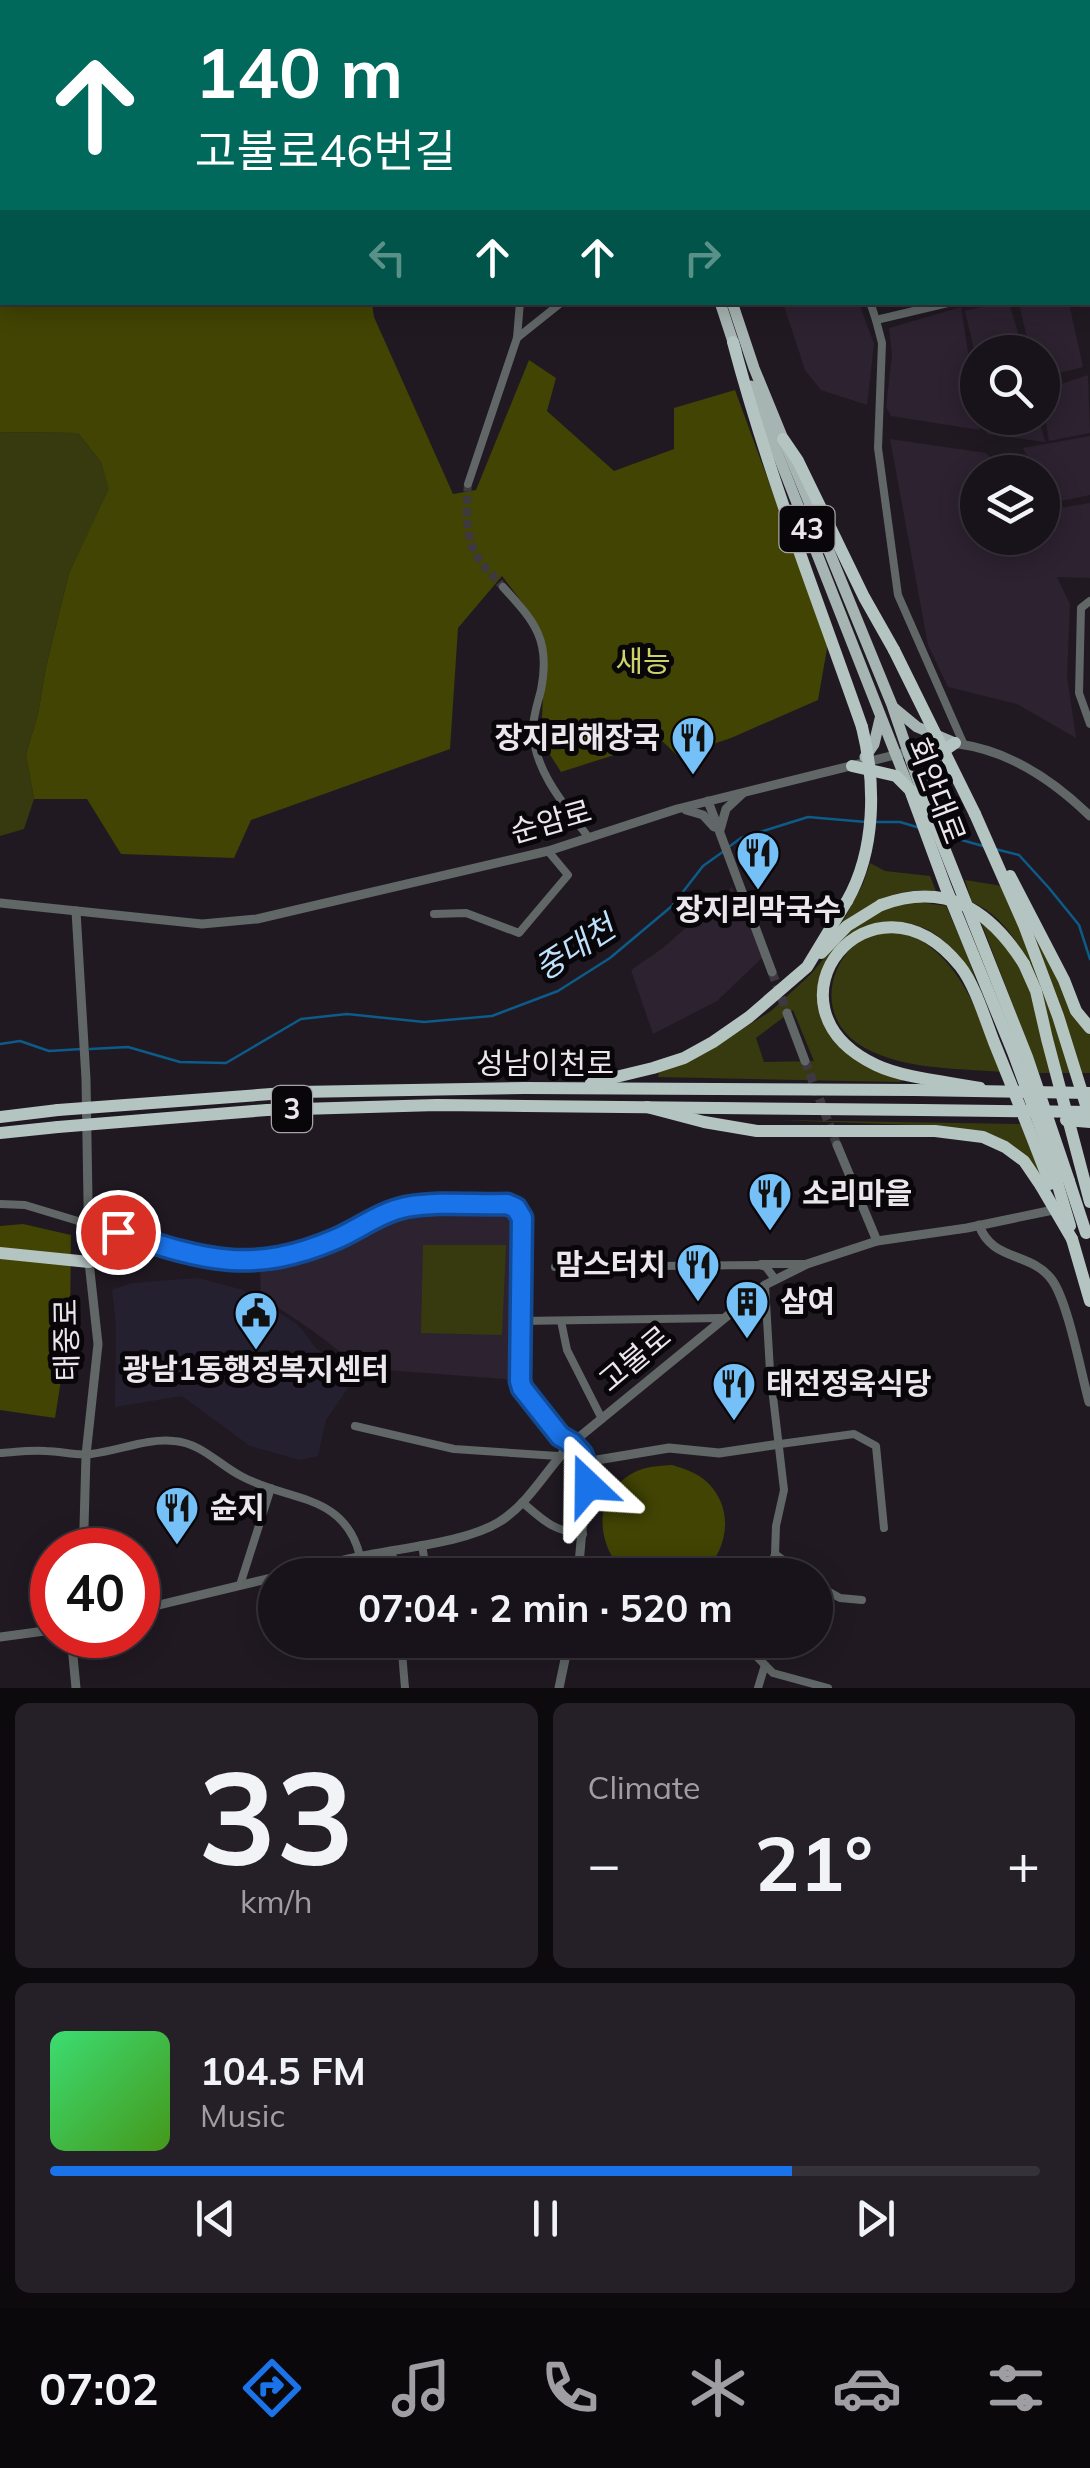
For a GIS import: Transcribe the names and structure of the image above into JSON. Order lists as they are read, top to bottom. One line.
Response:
{"streets":{"highway":["43","회안대로","성남이천로","3"],"street":["순암로","태중로","고불로"]},"crossings":[["회안대로","순암로"],["순암로","태중로"]],"water":["중대천"],"parks":["새능"],"places":{"restaurant":["장지리해장국","장지리막국수","소리마을","맘스터치","태전정육식당","슌지"],"building":["삼여"],"public building":["광남1동행정복지센터"]},"page":{"turn":["140 m","고불로46번길"],"limit":"40","trip":"07:04 · 2 min · 520 m","tile":[["33","km/h"],"Climate"],"heat":["−","21°","+"],"song":["104.5 FM","Music"],"tabs":"07:02"}}
